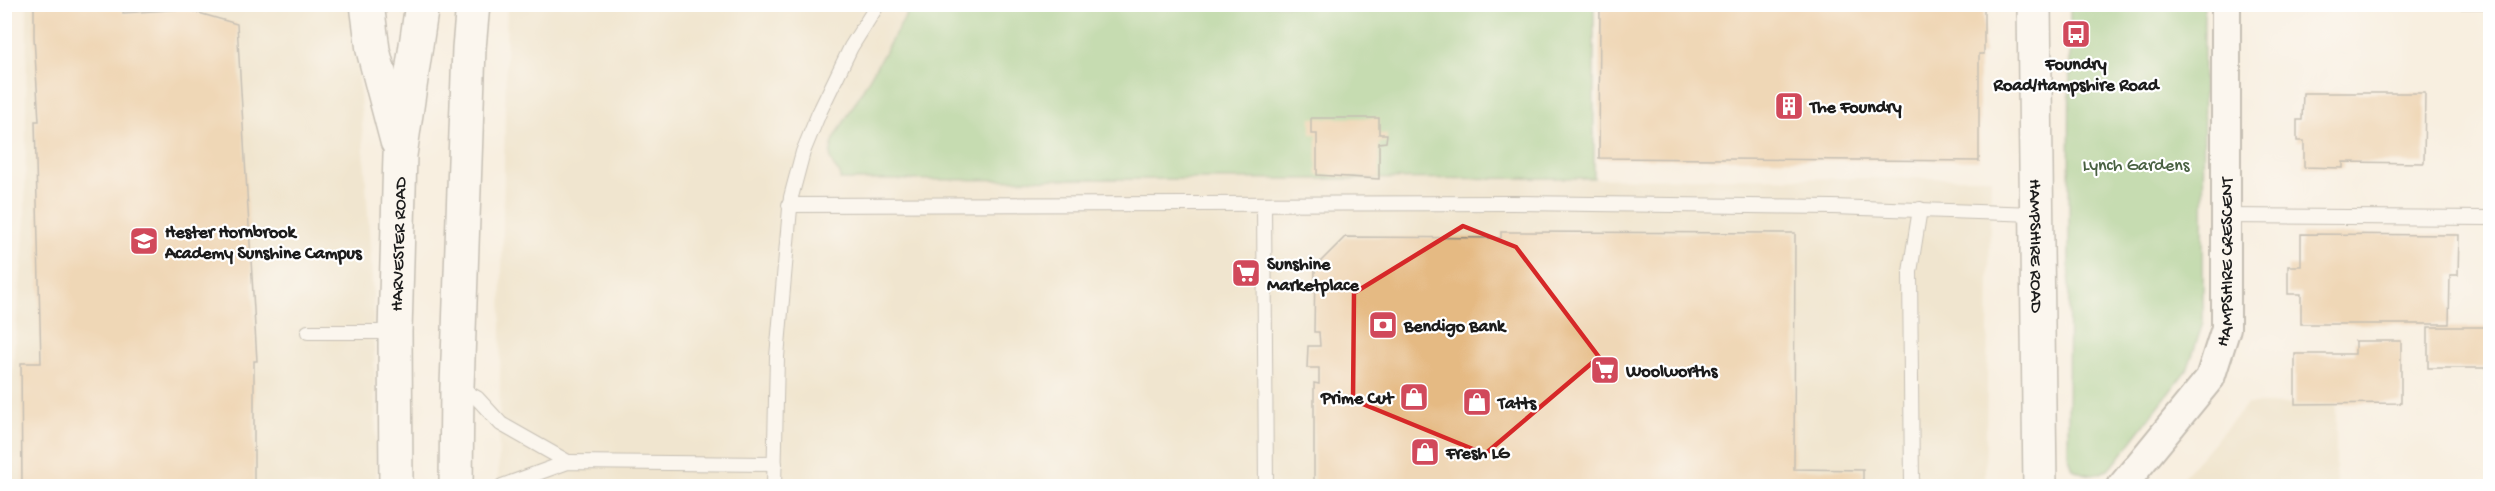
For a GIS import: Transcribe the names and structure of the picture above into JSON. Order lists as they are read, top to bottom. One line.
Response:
{"streets":{"street":["HARVESTER ROAD","HAMPSHIRE ROAD","HAMPSHIRE CRESCENT"]},"parks":["Lynch Gardens"],"places":{"bus stop":["Foundry Road/Hampshire Road"],"building":["The Foundry"],"school or university":["Hester Hornbrook Academy Sunshine Campus"],"supermarket":["Sunshine Marketplace","Woolworths"],"bank":["Bendigo Bank"],"shop":["Prime Cut","Tatts","Fresh LG"]}}
